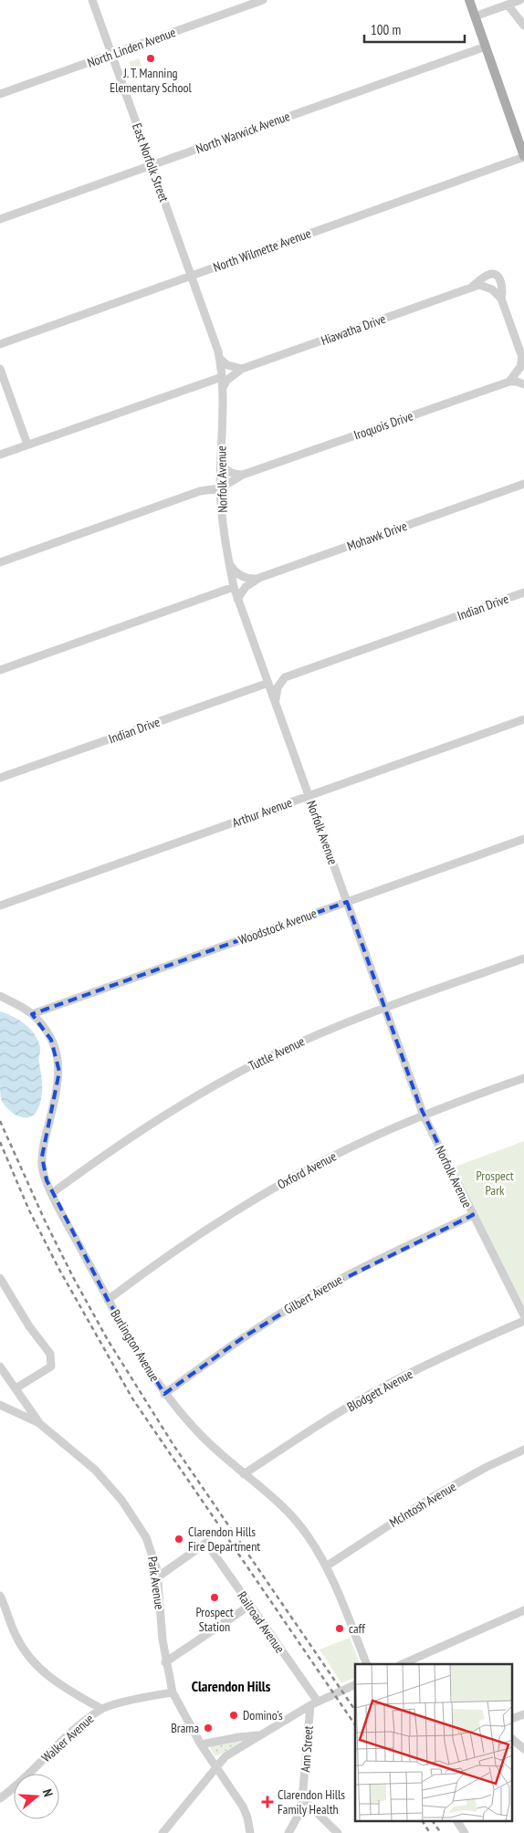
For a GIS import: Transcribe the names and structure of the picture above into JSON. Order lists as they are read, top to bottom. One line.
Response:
{"streets":{"street":["North Linden Avenue","North Warwick Avenue","East Norfolk Street","North Wilmette Avenue","Hiawatha Drive","Iroquois Drive","Norfolk Avenue","Mohawk Drive","Indian Drive","Arthur Avenue","Woodstock Avenue","Tuttle Avenue","Oxford Avenue","Gilbert Avenue","Burlington Avenue","Blodgett Avenue","McIntosh Avenue","Park Avenue","Railroad Avenue","Walker Avenue","Ann Street"]},"crossings":[["North Linden Avenue","East Norfolk Street"],["North Warwick Avenue","East Norfolk Street"],["East Norfolk Street","North Wilmette Avenue"],["East Norfolk Street","Norfolk Avenue"],["Hiawatha Drive","Norfolk Avenue"],["Iroquois Drive","Norfolk Avenue"],["Norfolk Avenue","Mohawk Drive"],["Norfolk Avenue","Indian Drive"],["Norfolk Avenue","Arthur Avenue"],["Norfolk Avenue","Woodstock Avenue"],["Norfolk Avenue","Tuttle Avenue"],["Norfolk Avenue","Oxford Avenue"],["Norfolk Avenue","Gilbert Avenue"],["Woodstock Avenue","Burlington Avenue"],["Tuttle Avenue","Burlington Avenue"],["Oxford Avenue","Burlington Avenue"],["Gilbert Avenue","Burlington Avenue"],["Burlington Avenue","Blodgett Avenue"],["Burlington Avenue","McIntosh Avenue"],["Park Avenue","Railroad Avenue"],["Park Avenue","Walker Avenue"],["Railroad Avenue","Ann Street"]],"districts":["Clarendon Hills"],"parks":["Prospect Park"],"places":{"other":["J. T. Manning Elementary School","Clarendon Hills Fire Department","Prospect Station","caff","Domino's","Brama"],"health":["Clarendon Hills Family Health"]},"scale_bar":"100 m","north":"right"}
